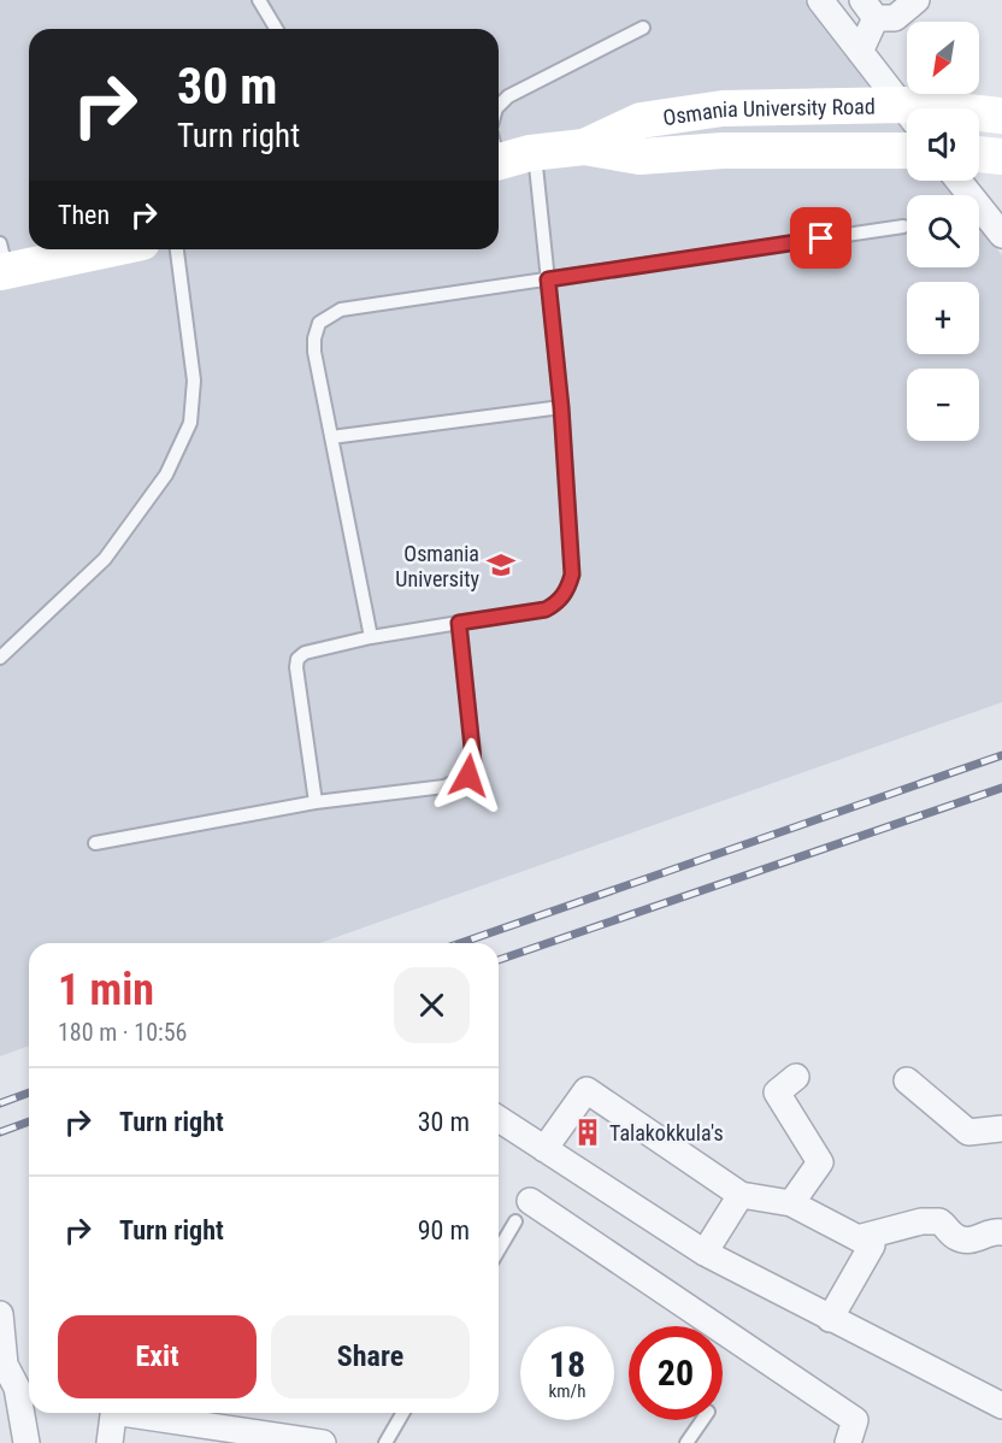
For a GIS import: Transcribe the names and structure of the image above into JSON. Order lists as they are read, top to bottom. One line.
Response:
{"streets":{"main road":["Osmania University Road"]},"places":{"school or university":["Osmania University"],"building":["Talakokkula's"]},"north":"bottom left","page":{"map_buttons":["+","−"],"turn":["30 m","Turn right"],"then":"Then","heading":["1 min","180 m · 10:56"],"list":[{"name":"Turn right","value":"30 m"},{"name":"Turn right","value":"90 m"}],"buttons":["Exit","Share"],"speed":"18 km/h","limit":"20"}}
